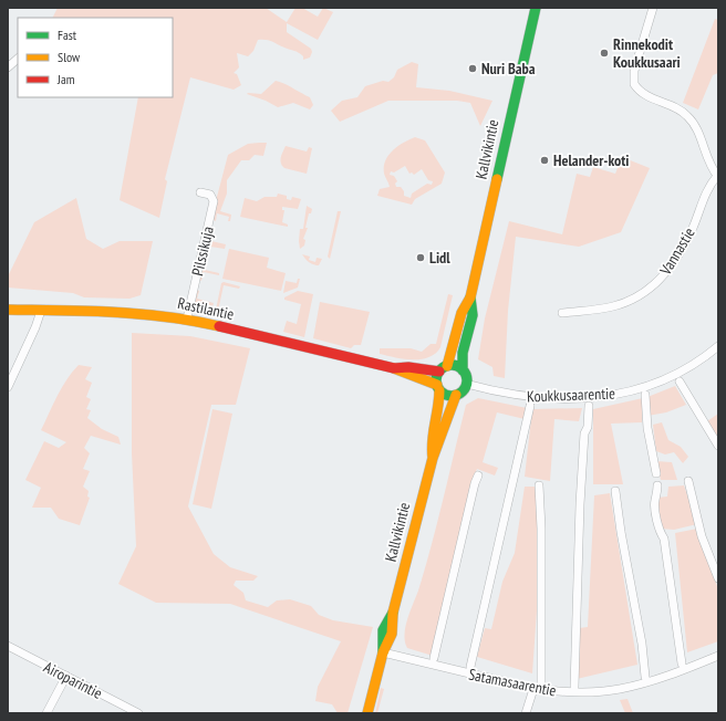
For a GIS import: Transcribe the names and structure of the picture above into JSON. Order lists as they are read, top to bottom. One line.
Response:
{"streets":{"main road":["Kallvikintie","Rastilantie"],"street":["Pilssikuja","Vannastie","Koukkusaarentie","Airoparintie","Satamasaarentie"]},"crossings":[["Kallvikintie","Rastilantie"],["Kallvikintie","Koukkusaarentie"],["Kallvikintie","Satamasaarentie"],["Pilssikuja","Rastilantie"],["Rastilantie","Koukkusaarentie"]],"places":["Rinnekodit Koukkusaari","Nuri Baba","Helander-koti","Lidl"],"legend":["Fast","Slow","Jam"]}
